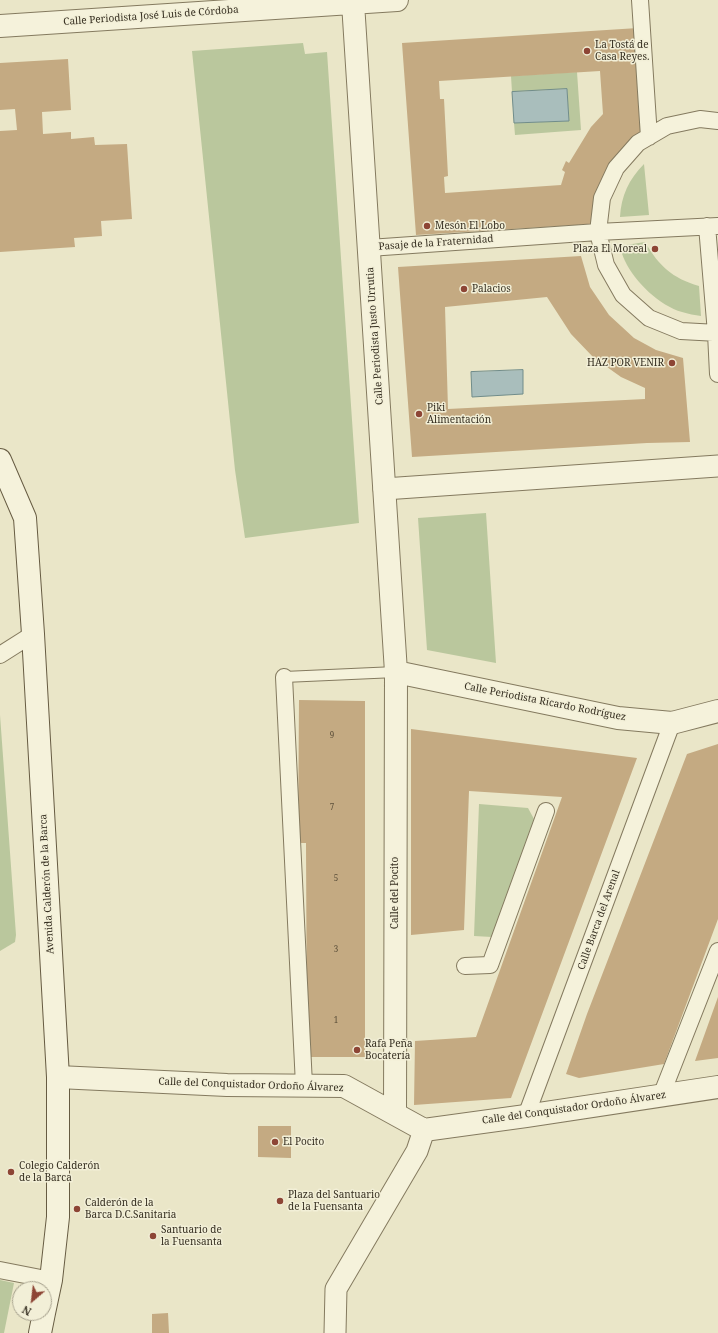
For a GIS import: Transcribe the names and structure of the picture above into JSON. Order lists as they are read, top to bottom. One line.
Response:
{"streets":{"street":["Calle Periodista José Luis de Córdoba","Pasaje de la Fraternidad","Calle Periodista Justo Urrutia","Calle Periodista Ricardo Rodríguez","Avenida Calderón de la Barca","Calle del Pocito","Calle Barca del Arenal","Calle del Conquistador Ordoño Álvarez"]},"crossings":[["Calle Periodista José Luis de Córdoba","Calle Periodista Justo Urrutia"],["Pasaje de la Fraternidad","Calle Periodista Justo Urrutia"],["Calle Periodista Justo Urrutia","Calle Periodista Ricardo Rodríguez"],["Calle Periodista Justo Urrutia","Calle del Pocito"],["Calle Periodista Ricardo Rodríguez","Calle del Pocito"],["Calle Periodista Ricardo Rodríguez","Calle Barca del Arenal"],["Avenida Calderón de la Barca","Calle del Conquistador Ordoño Álvarez"],["Calle del Pocito","Calle del Conquistador Ordoño Álvarez"],["Calle Barca del Arenal","Calle del Conquistador Ordoño Álvarez"]],"places":["La Tostá de Casa Reyes.","Mesón El Lobo","Plaza El Moreal","Palacios","HAZ POR VENIR","Piki Alimentación","Rafa Peña Bocatería","El Pocito","Colegio Calderón de la Barca","Plaza del Santuario de la Fuensanta","Calderón de la Barca D.C.Sanitaria","Santuario de la Fuensanta"],"house_numbers":["9","7","5","3","1"],"north":"bottom left"}
